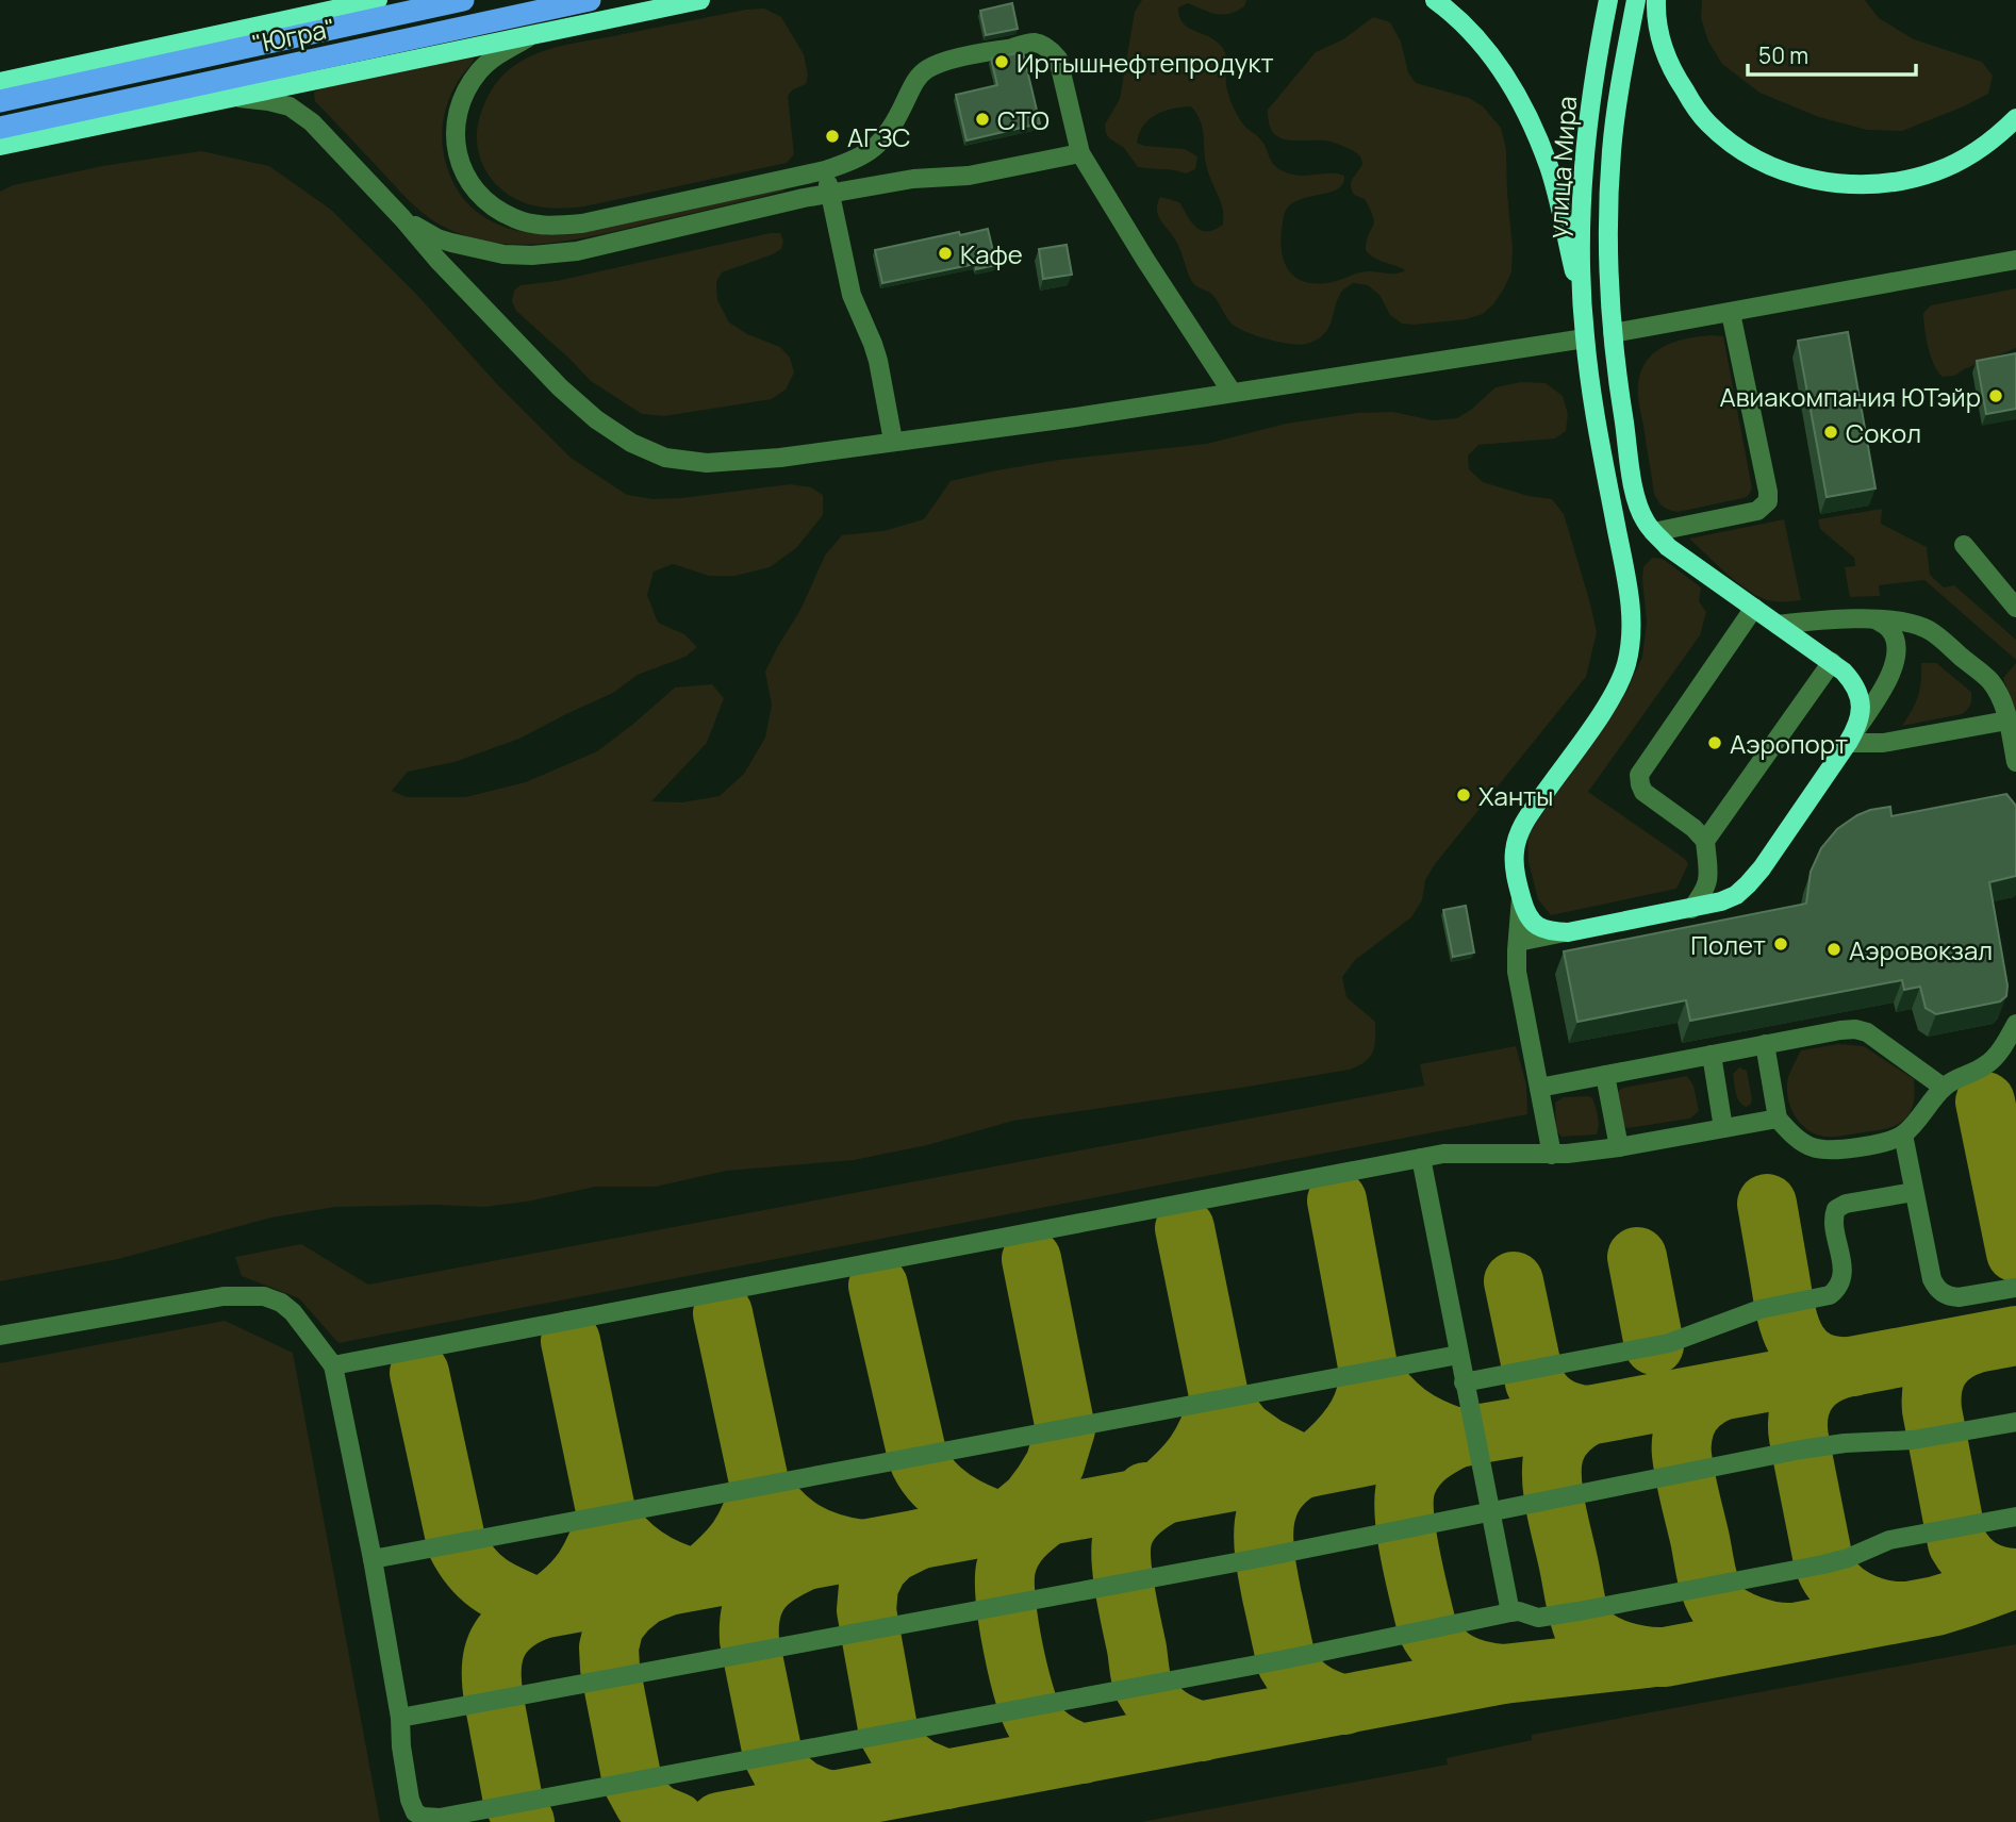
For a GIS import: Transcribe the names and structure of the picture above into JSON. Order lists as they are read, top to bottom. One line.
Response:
{"streets":{"highway":["\"Югра\""],"main road":["улица Мира"]},"places":["Иртышнефтепродукт","СТО","АГЗС","Кафе","Авиакомпания ЮТэйр","Сокол","Аэропорт","Ханты","Полет","Аэровокзал"],"scale_bar":"50 m"}
